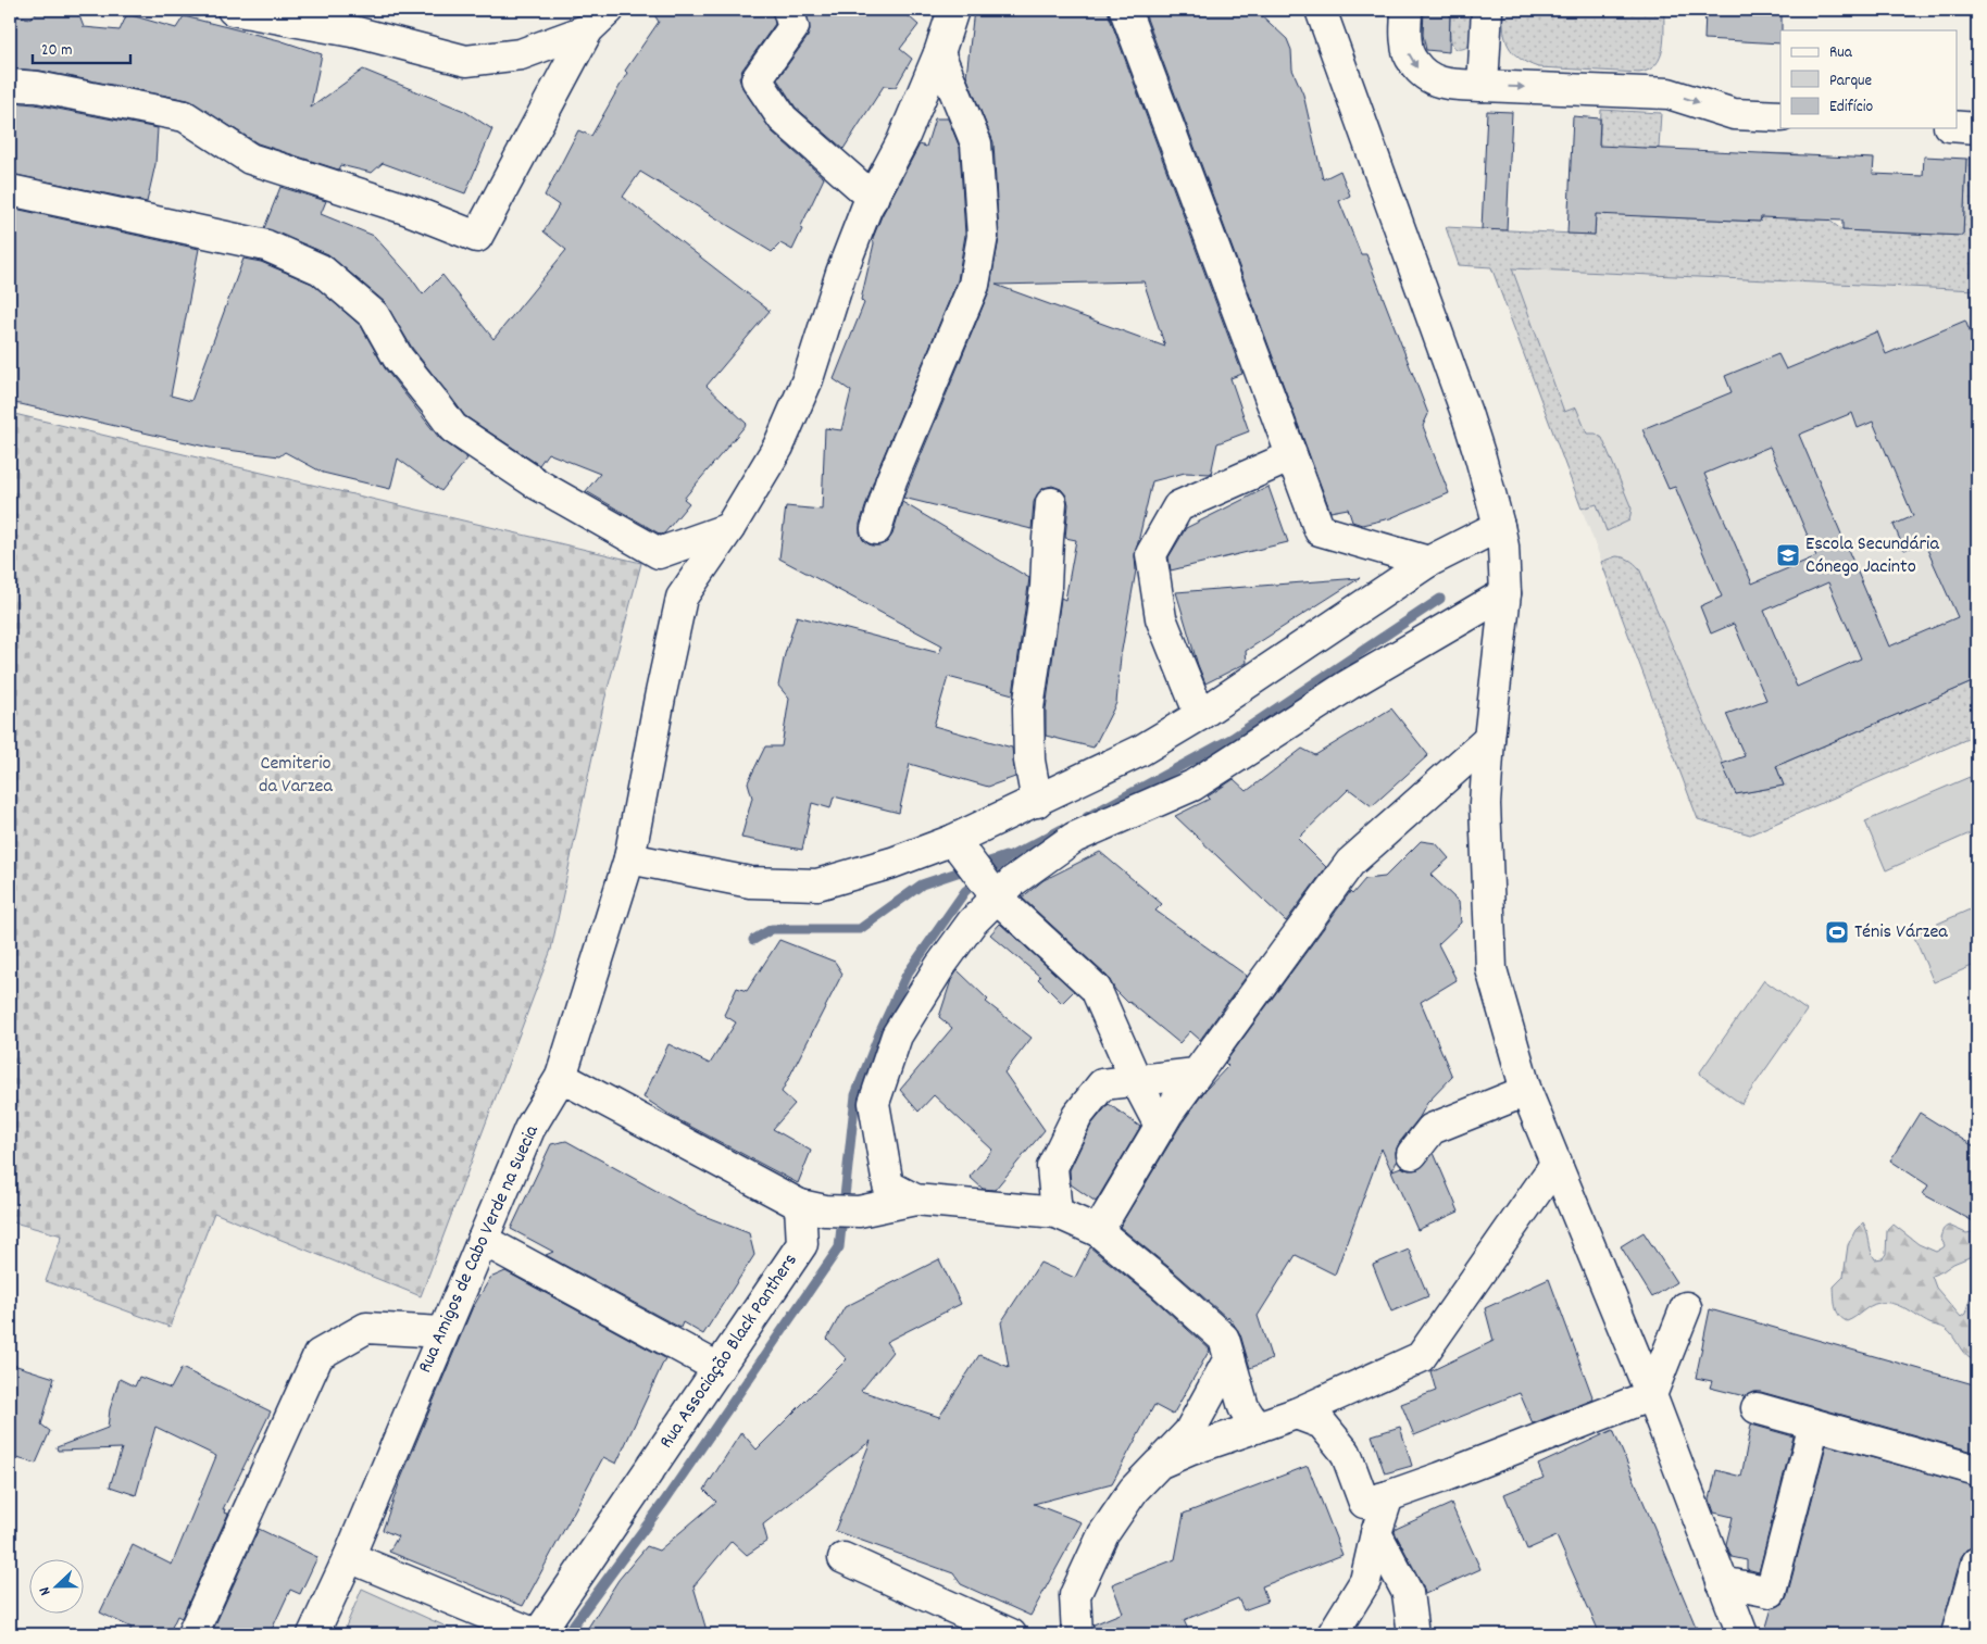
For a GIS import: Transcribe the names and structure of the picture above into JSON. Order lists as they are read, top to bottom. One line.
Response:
{"streets":{"street":["Rua Amigos de Cabo Verde na Suecia","Rua Associação Black Panthers"]},"parks":["Cemiterio da Varzea"],"places":{"school or university":["Escola Secundária Cónego Jacinto"],"sports":["Ténis Várzea"]},"legend":["Rua","Parque","Edifício"],"scale_bar":"20 m","north":"left"}
